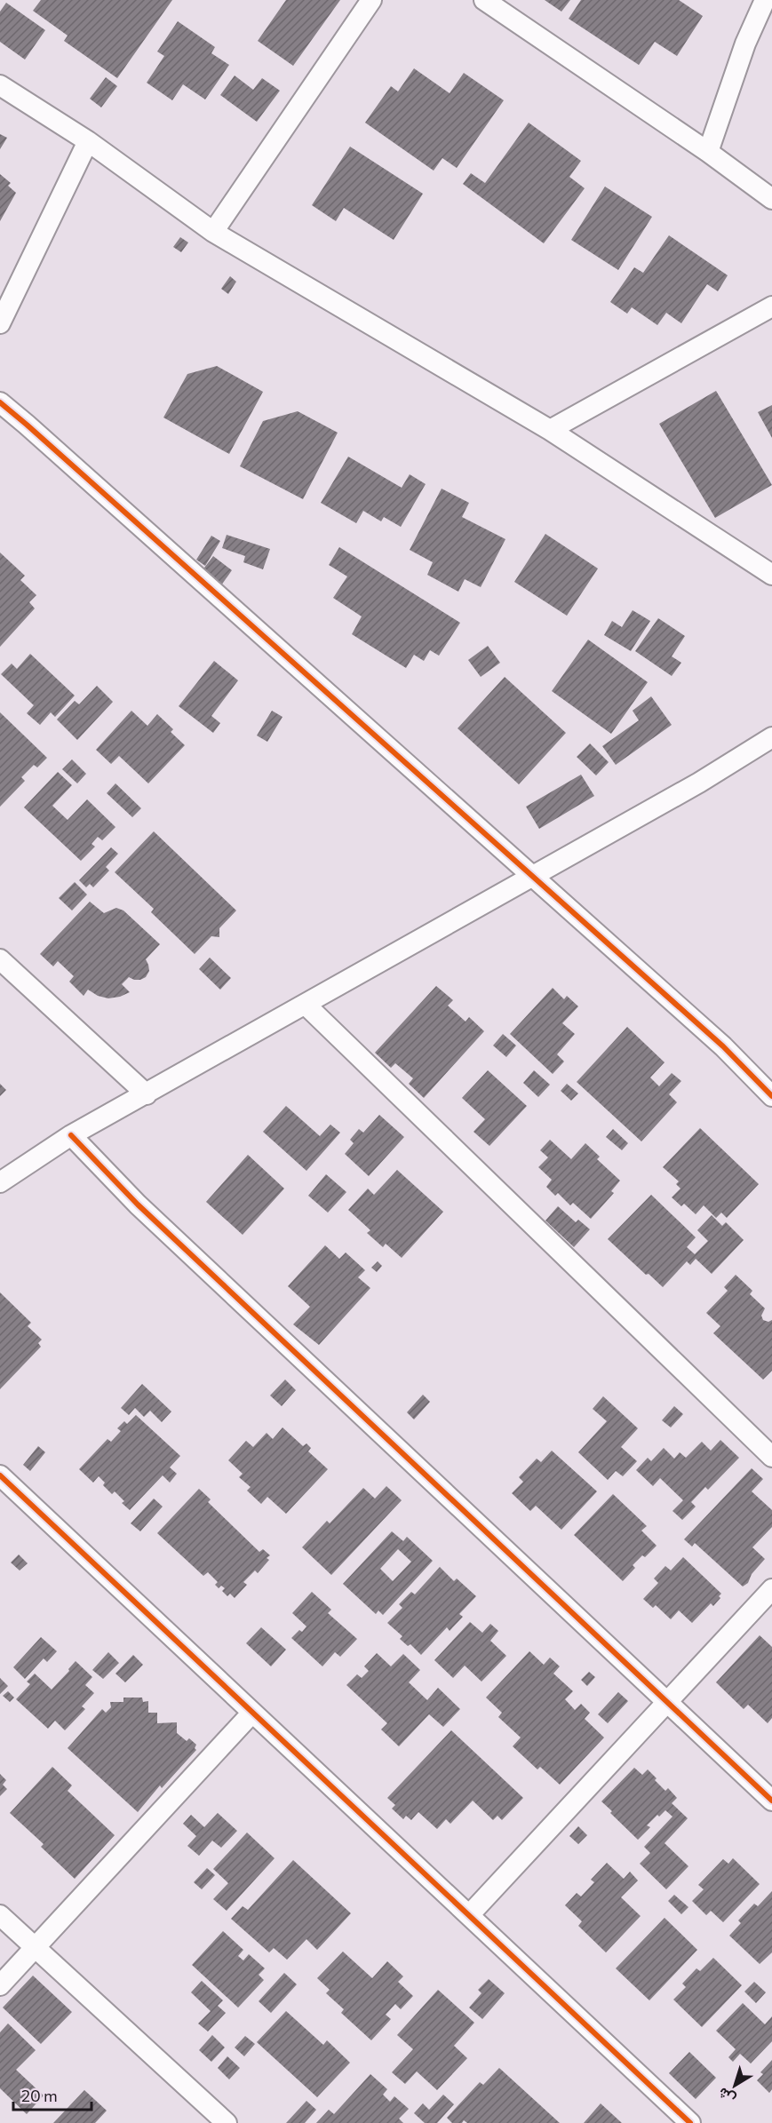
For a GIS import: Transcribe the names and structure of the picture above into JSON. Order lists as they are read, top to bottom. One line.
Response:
{"scale_bar":"20 m","north":"bottom left"}
